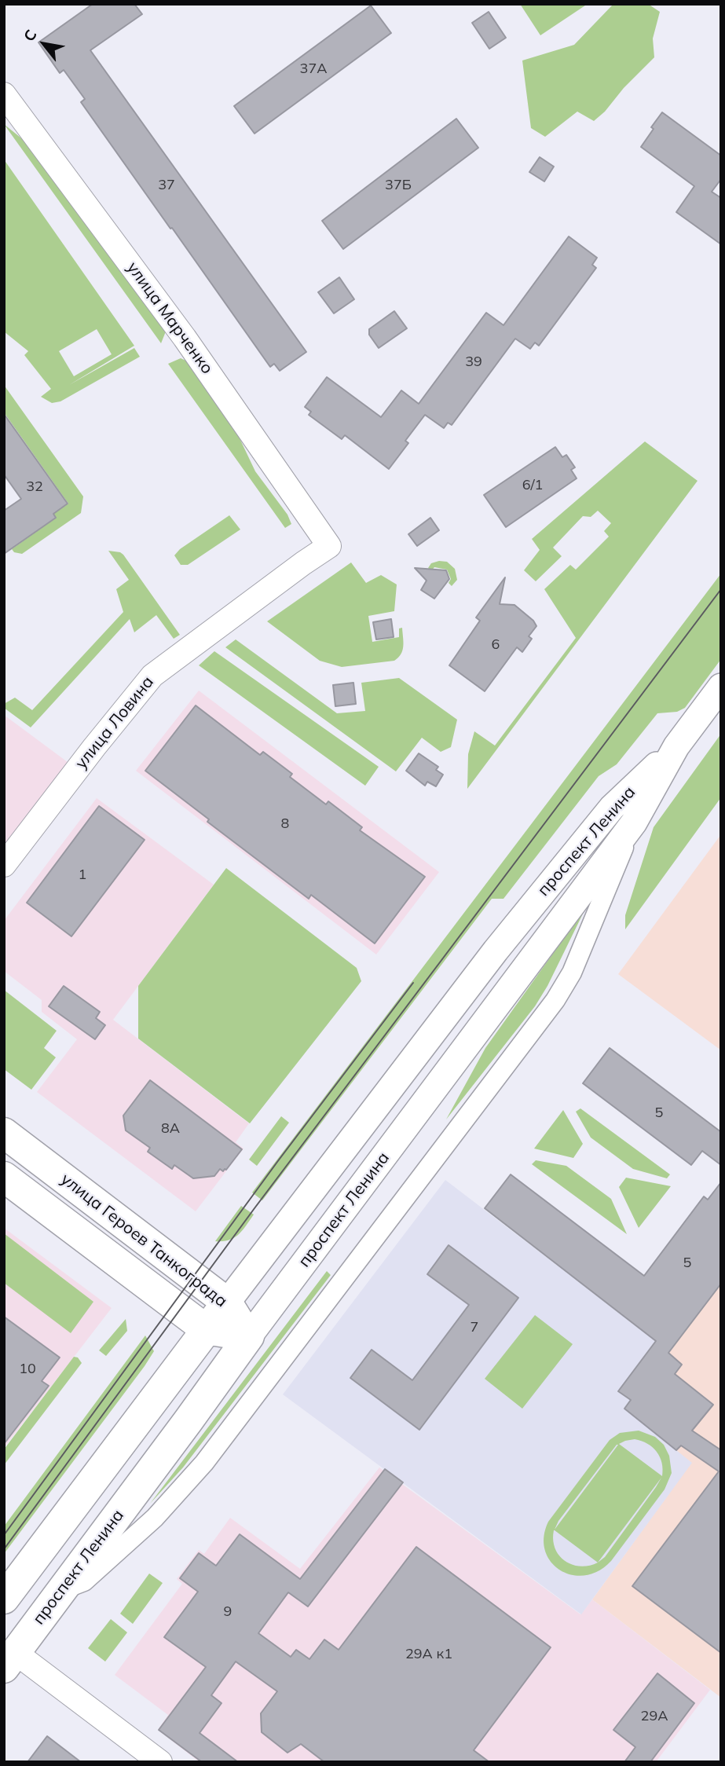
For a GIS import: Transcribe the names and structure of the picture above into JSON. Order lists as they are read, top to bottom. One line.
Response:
{"streets":{"main road":["проспект Ленина","улица Героев Танкограда"],"street":["улица Марченко","улица Ловина"]},"crossings":[["улица Марченко","улица Ловина"],["проспект Ленина","улица Героев Танкограда"]],"house_numbers":["37А","37","37Б","39","6/1","32","6","8","1","5","8А","5","7","10","9","29А к1","29А"],"north":"top left"}
